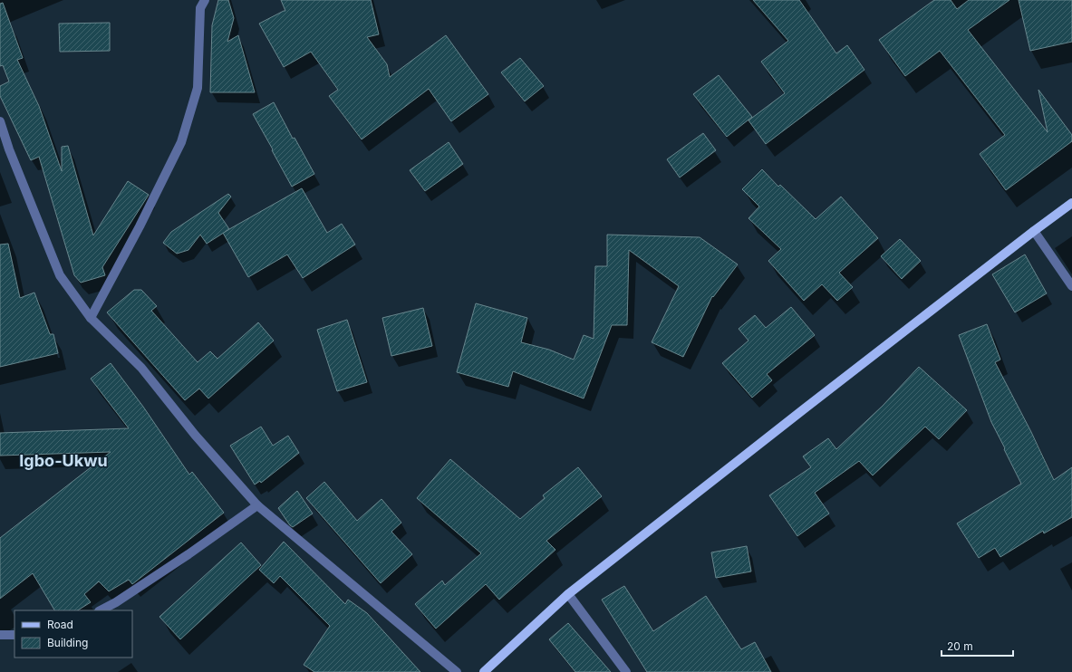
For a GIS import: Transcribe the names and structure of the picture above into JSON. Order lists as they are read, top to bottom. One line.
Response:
{"districts":["Igbo-Ukwu"],"legend":["Road","Building"],"scale_bar":"20 m"}
